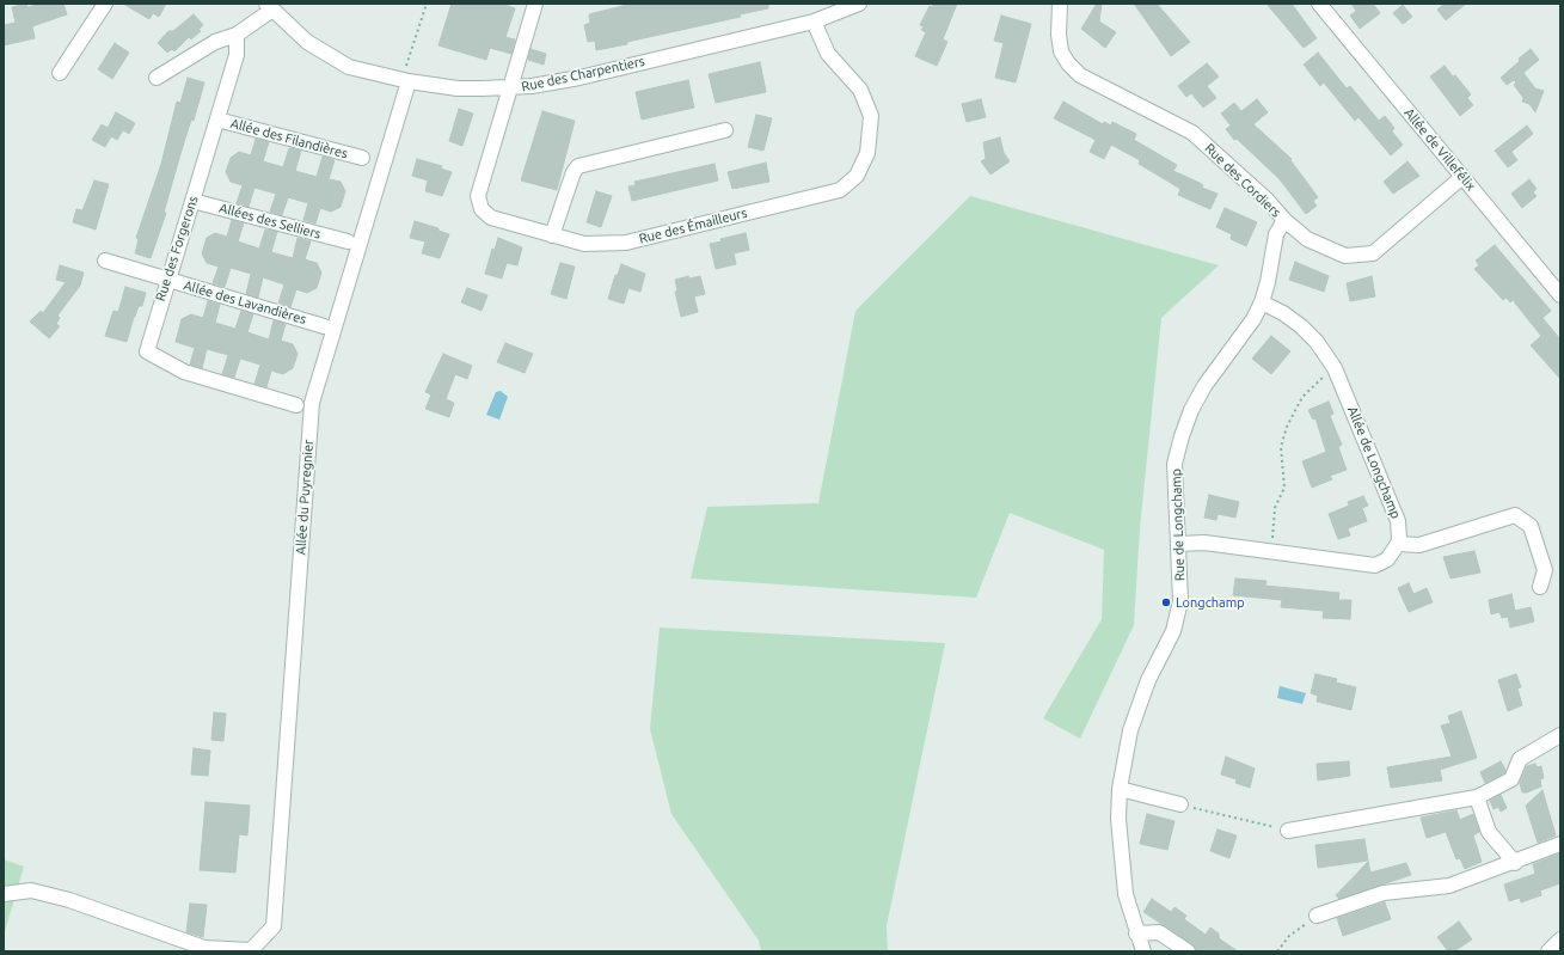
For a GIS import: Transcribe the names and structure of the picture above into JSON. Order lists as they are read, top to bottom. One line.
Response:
{"streets":{"street":["Rue des Charpentiers","Allée des Filandières","Allée de Villefélix","Rue des Cordiers","Allées des Selliers","Rue des Émailleurs","Rue des Forgerons","Allée des Lavandières","Allée de Longchamp","Allée du Puyregnier","Rue de Longchamp"]},"crossings":[["Rue des Charpentiers","Rue des Émailleurs"],["Rue des Charpentiers","Allée du Puyregnier"],["Allée des Filandières","Rue des Forgerons"],["Allée de Villefélix","Rue des Cordiers"],["Rue des Cordiers","Rue de Longchamp"],["Allées des Selliers","Rue des Forgerons"],["Rue des Forgerons","Allée des Lavandières"],["Allée de Longchamp","Rue de Longchamp"]],"places":["Longchamp"]}
